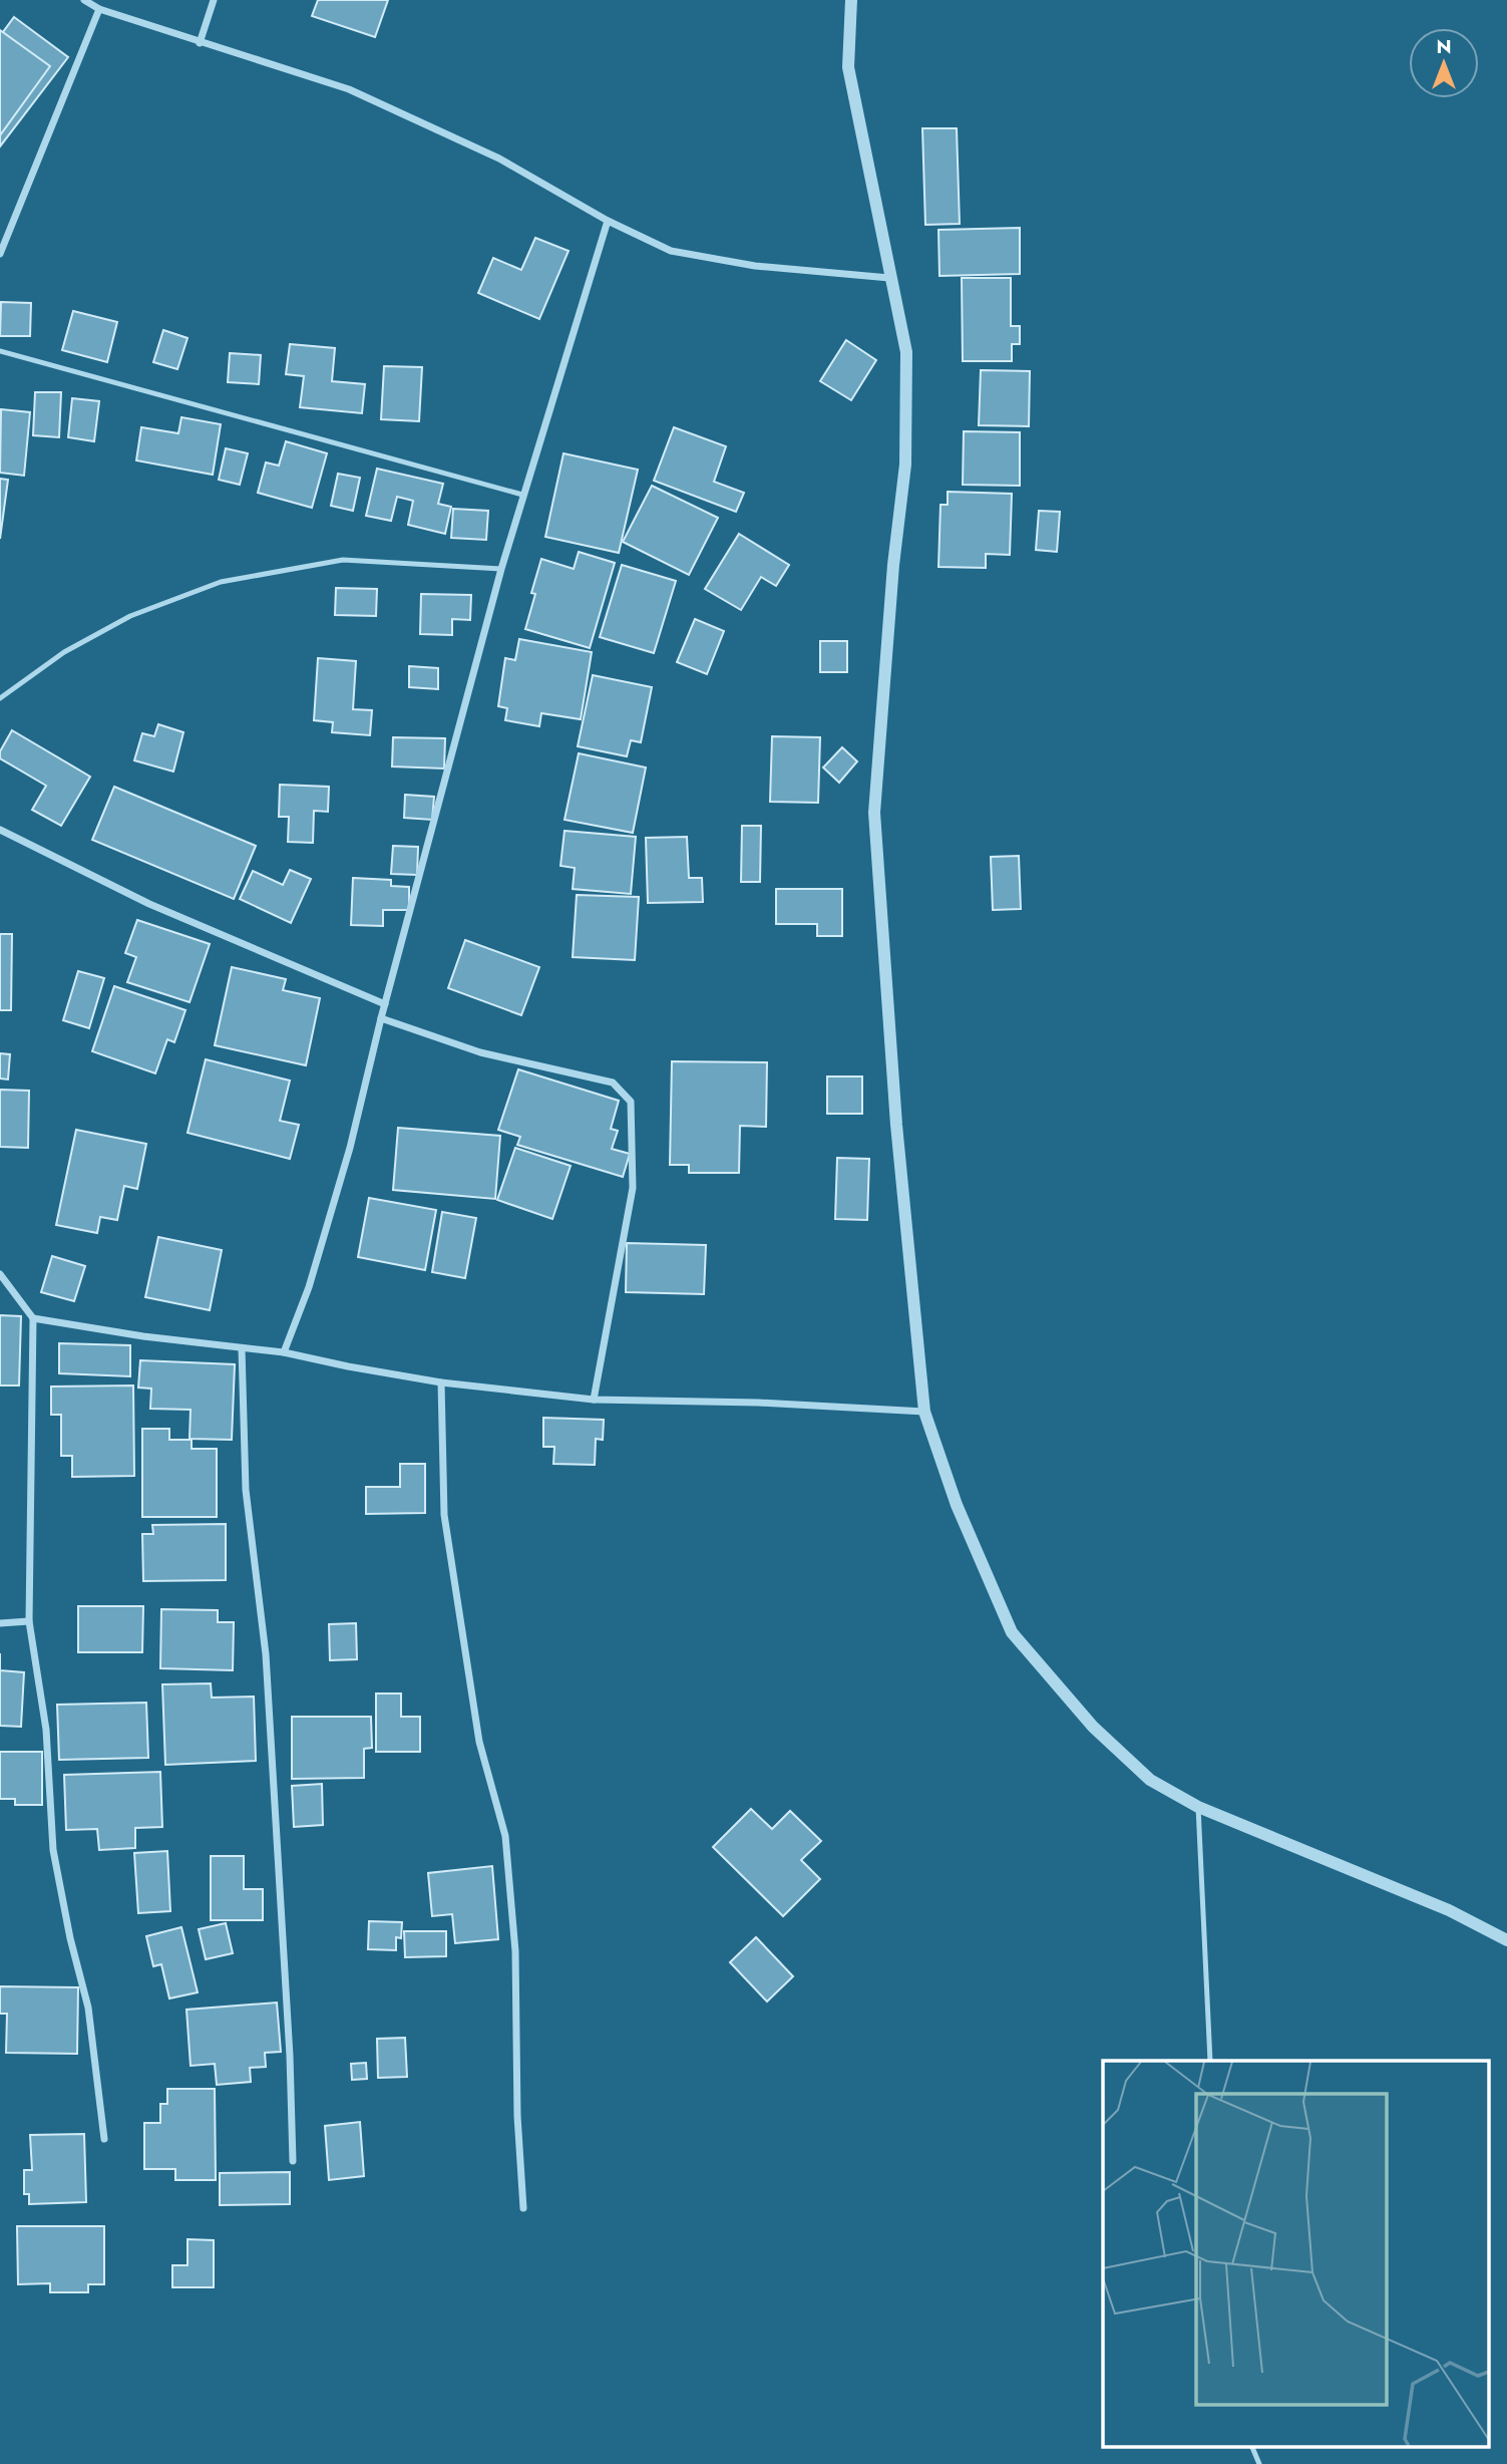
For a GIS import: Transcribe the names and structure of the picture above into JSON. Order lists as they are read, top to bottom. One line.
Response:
{"north":"top"}
